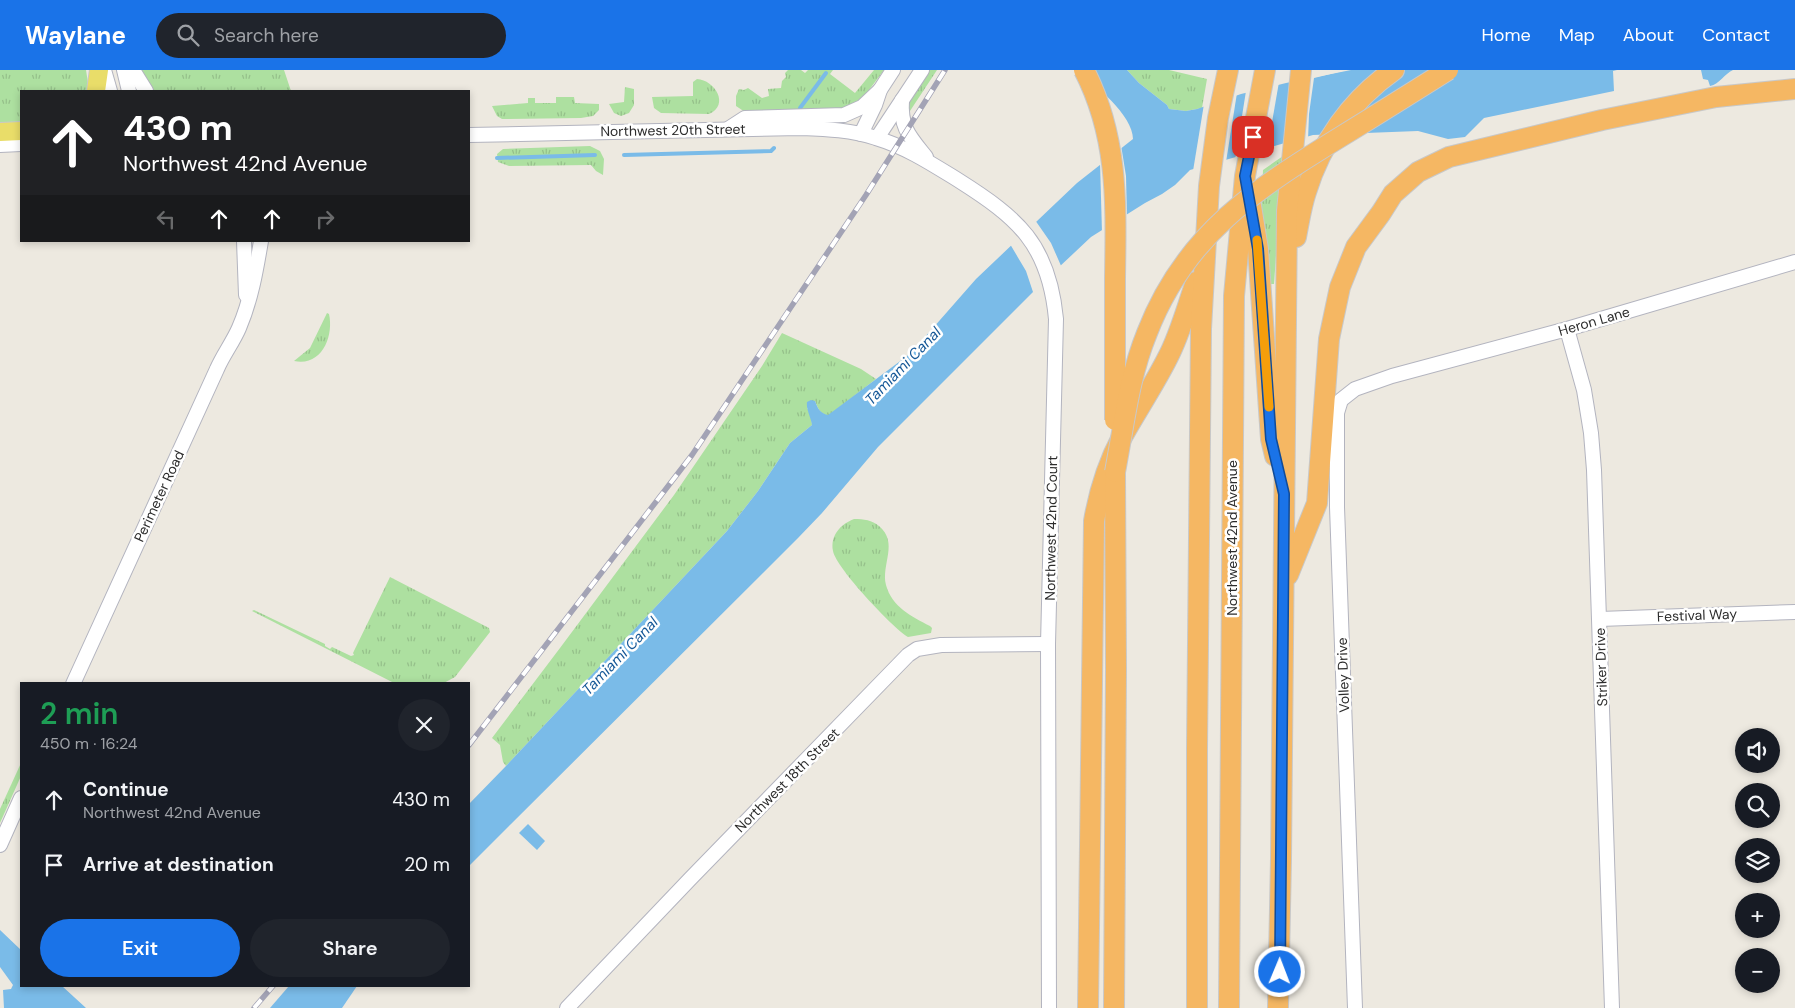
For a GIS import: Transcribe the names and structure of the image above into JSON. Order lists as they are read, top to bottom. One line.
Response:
{"streets":{"highway":["Northwest 42nd Avenue"],"street":["Northwest 20th Street","Heron Lane","Perimeter Road","Northwest 42nd Court","Festival Way","Striker Drive","Volley Drive","Northwest 18th Street"]},"crossings":[["Northwest 20th Street","Northwest 42nd Court"],["Heron Lane","Striker Drive"],["Heron Lane","Volley Drive"],["Northwest 42nd Court","Northwest 18th Street"],["Festival Way","Striker Drive"]],"water":["Tamiami Canal"],"page":{"header":"Waylane","search":"Search here","nav":["Home","Map","About","Contact"],"turn":["430 m","Northwest 42nd Avenue"],"heading":["2 min","450 m · 16:24"],"map_buttons":["+","−"],"list":[{"name":"Continue","note":"Northwest 42nd Avenue","value":"430 m"},{"name":"Arrive at destination","value":"20 m"}],"buttons":["Exit","Share"]}}
